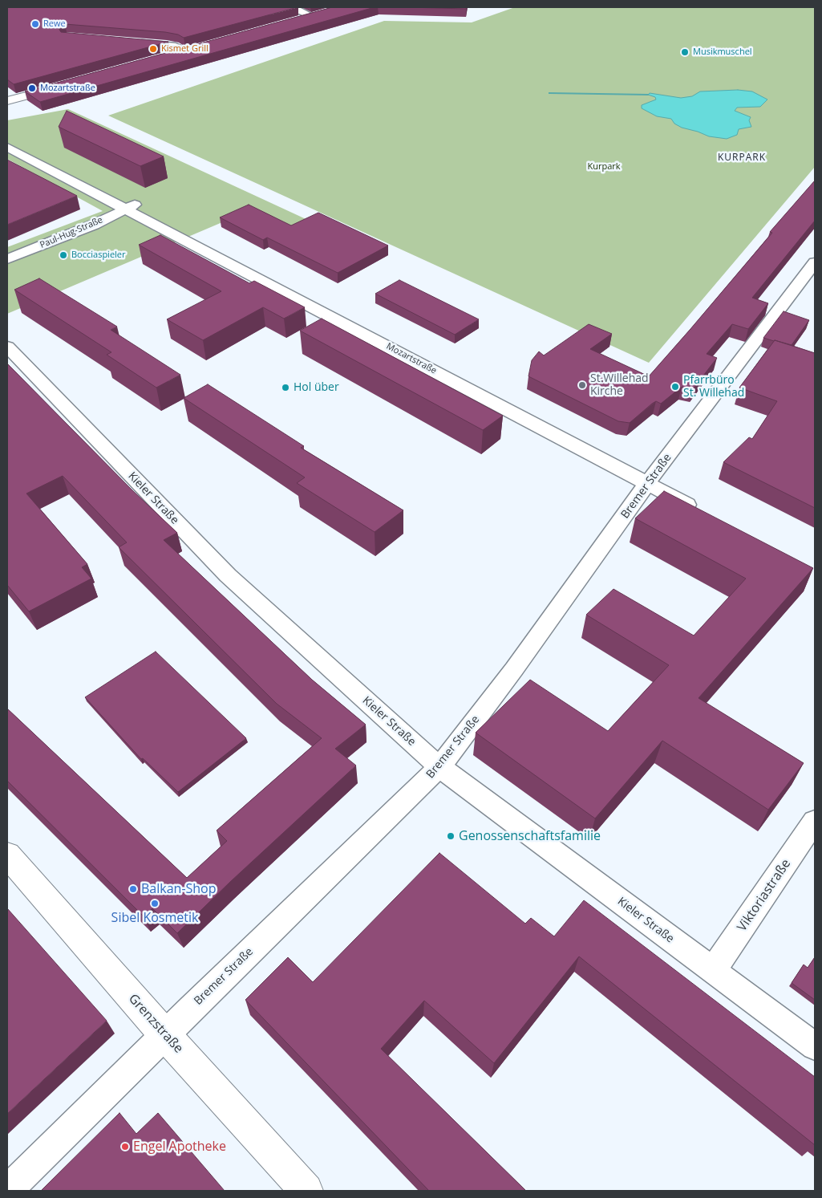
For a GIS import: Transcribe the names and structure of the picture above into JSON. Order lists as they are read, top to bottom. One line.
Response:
{"streets":{"main road":["Grenzstraße"],"street":["Paul-Hug-Straße","Mozartstraße","Bremer Straße","Kieler Straße","Viktoriastraße"]},"crossings":[["Paul-Hug-Straße","Mozartstraße"],["Mozartstraße","Bremer Straße"],["Bremer Straße","Kieler Straße"],["Bremer Straße","Grenzstraße"],["Kieler Straße","Viktoriastraße"]],"districts":["KURPARK"],"parks":["Kurpark"],"places":["Rewe","Kismet Grill","Musikmuschel","Mozartstraße","Bocciaspieler","St.Willehad Kirche","Pfarrbüro St. Willehad","Hol über","Genossenschaftsfamilie","Balkan-Shop","Sibel Kosmetik","Engel Apotheke"]}
